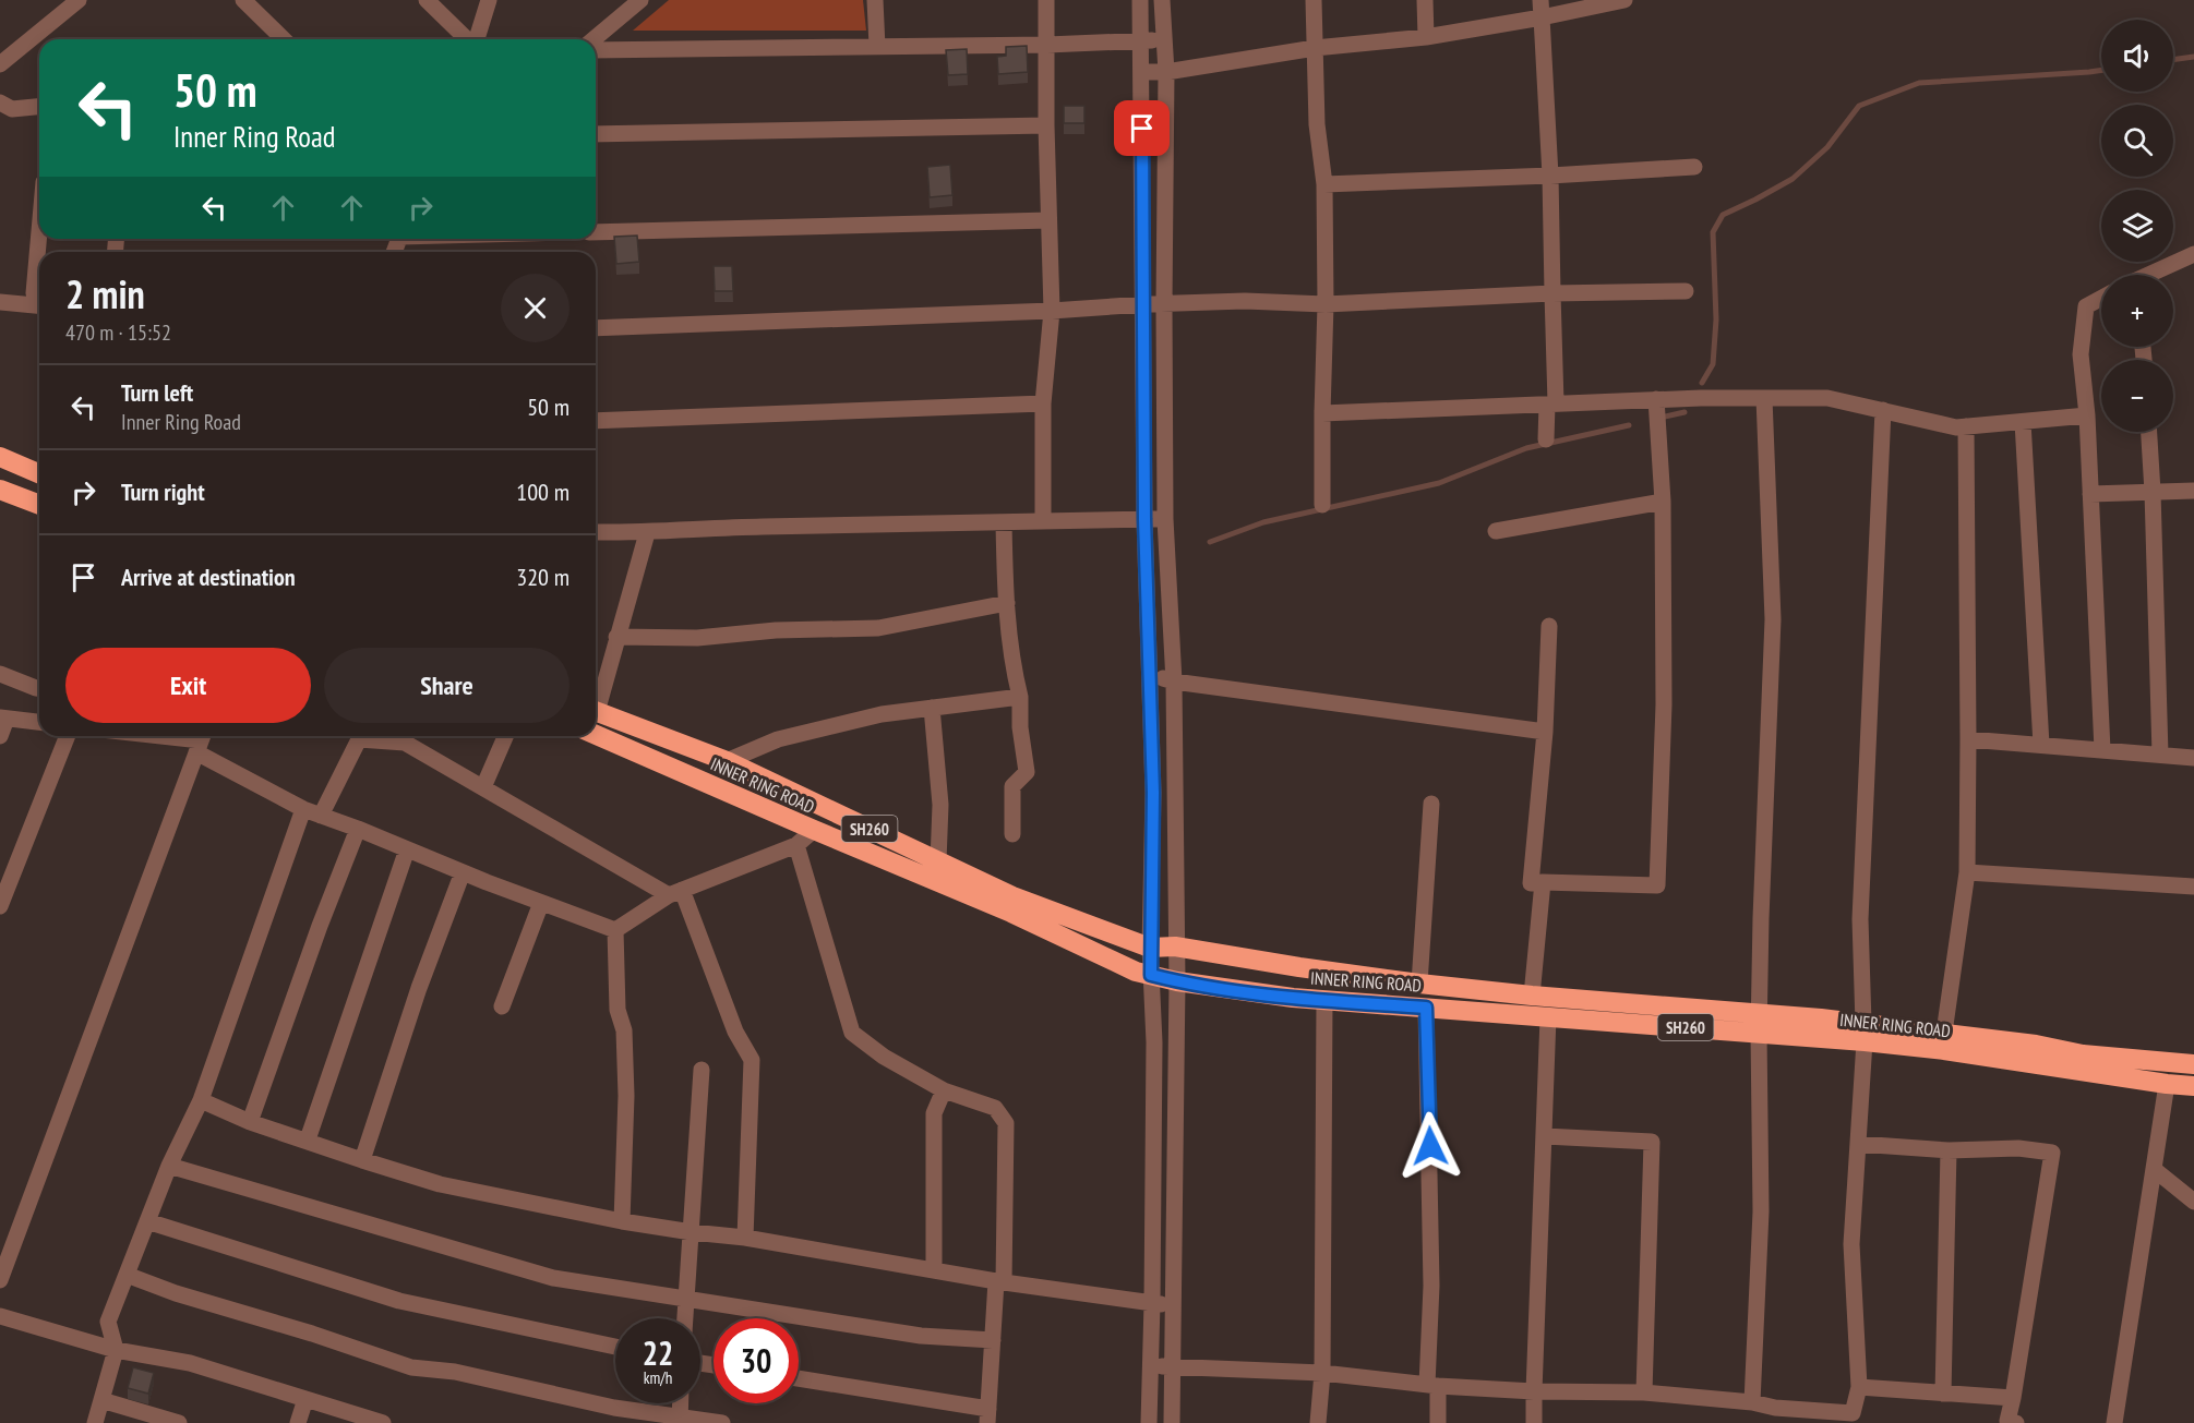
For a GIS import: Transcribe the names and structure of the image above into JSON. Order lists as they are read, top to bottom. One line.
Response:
{"streets":{"highway":["INNER RING ROAD","SH260"]},"page":{"map_buttons":["+","−"],"turn":["50 m","Inner Ring Road"],"heading":["2 min","470 m · 15:52"],"list":[{"name":"Turn left","note":"Inner Ring Road","value":"50 m"},{"name":"Turn right","value":"100 m"},{"name":"Arrive at destination","value":"320 m"}],"buttons":["Exit","Share"],"speed":"22 km/h","limit":"30"}}
